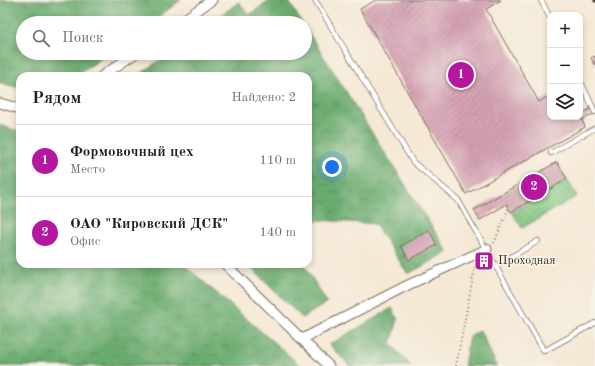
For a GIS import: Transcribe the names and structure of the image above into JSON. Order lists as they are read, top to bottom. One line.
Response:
{"places":{"building":["Проходная"]},"page":{"map_buttons":["+","−"],"search":"Поиск","pins":["1","2"],"heading":["Рядом","Найдено: 2"],"list":[{"mark":"1","name":"Формовочный цех","note":"Место","value":"110 m"},{"mark":"2","name":"ОАО \"Кировский ДСК\"","note":"Офис","value":"140 m"}]}}
